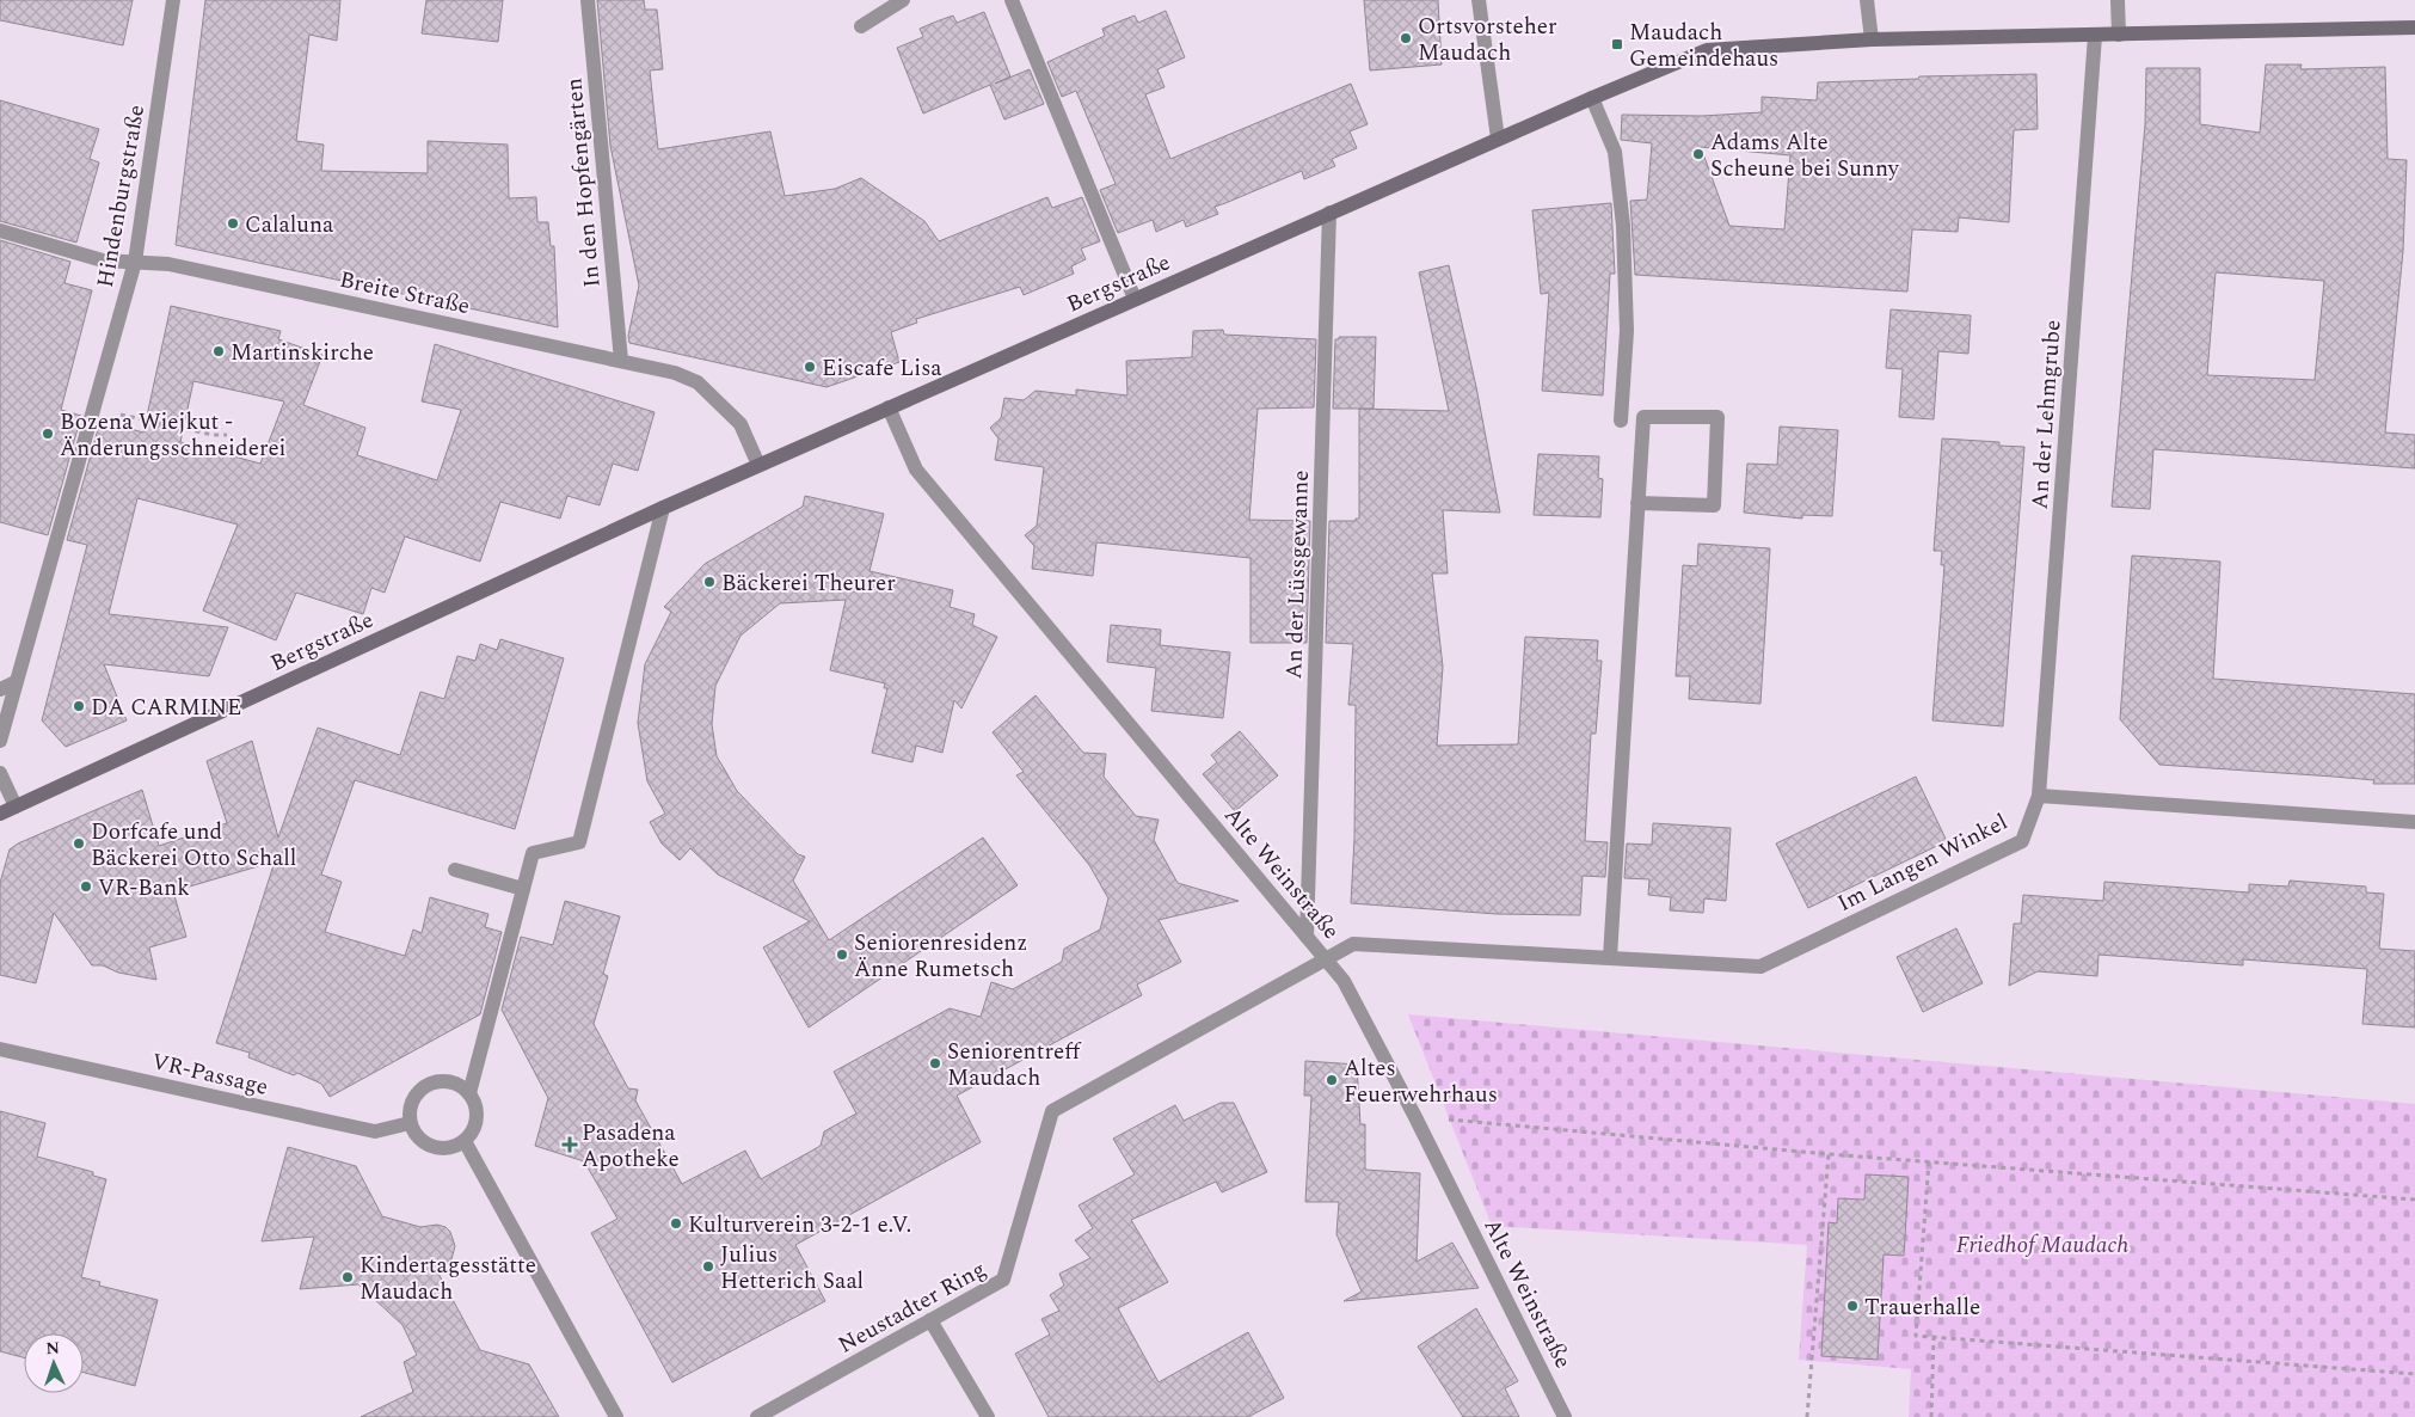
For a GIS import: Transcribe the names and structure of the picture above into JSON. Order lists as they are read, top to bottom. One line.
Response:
{"streets":{"street":["In den Hopfengärten","Hindenburgstraße","Bergstraße","Breite Straße","An der Lehmgrube","An der Lüssgewanne","Im Langen Winkel","Alte Weinstraße","VR-Passage","Neustadter Ring"]},"crossings":[["In den Hopfengärten","Breite Straße"],["Hindenburgstraße","Breite Straße"],["Bergstraße","Breite Straße"],["Bergstraße","An der Lehmgrube"],["Bergstraße","An der Lüssgewanne"],["Bergstraße","Alte Weinstraße"],["An der Lehmgrube","Im Langen Winkel"],["An der Lüssgewanne","Alte Weinstraße"],["Im Langen Winkel","Alte Weinstraße"],["Im Langen Winkel","Neustadter Ring"],["Alte Weinstraße","Neustadter Ring"]],"parks":["Friedhof Maudach"],"places":{"other":["Ortsvorsteher Maudach","Adams Alte Scheune bei Sunny","Calaluna","Martinskirche","Eiscafe Lisa","Bozena Wiejkut - Änderungsschneiderei","Bäckerei Theurer","DA CARMINE","Dorfcafe und Bäckerei Otto Schall","VR-Bank","Seniorenresidenz Änne Rumetsch","Seniorentreff Maudach","Altes Feuerwehrhaus","Kulturverein 3-2-1 e.V.","Julius Hetterich Saal","Kindertagesstätte Maudach","Trauerhalle"],"transit":["Maudach Gemeindehaus"],"health":["Pasadena Apotheke"]},"north":"top"}
